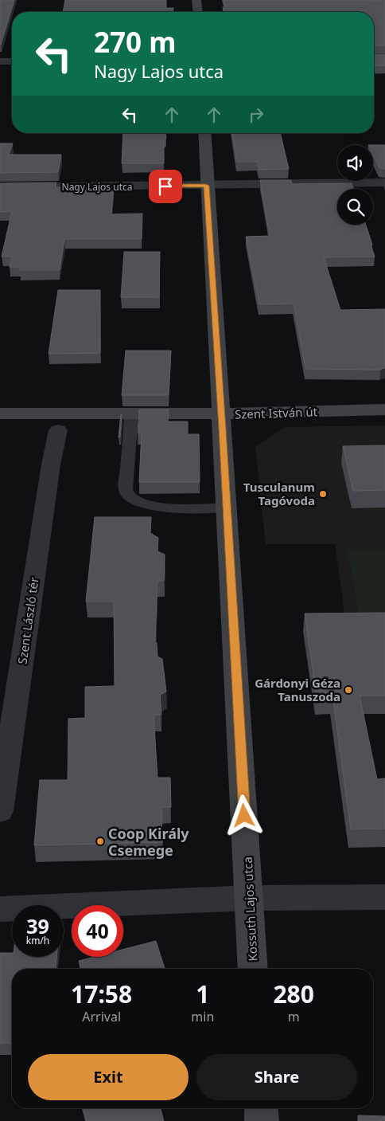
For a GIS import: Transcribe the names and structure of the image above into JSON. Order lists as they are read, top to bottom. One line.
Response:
{"streets":{"street":["Nagy Lajos utca","Szent István út","Szent László tér","Kossuth Lajos utca"]},"crossings":[["Nagy Lajos utca","Kossuth Lajos utca"],["Szent István út","Kossuth Lajos utca"]],"places":["Tusculanum Tagóvoda","Gárdonyi Géza Tanuszoda","Coop Király Csemege"],"page":{"turn":["270 m","Nagy Lajos utca"],"speed":"39 km/h","limit":"40","eta":["17:58","Arrival","1","min","280","m"],"buttons":["Exit","Share"]}}
